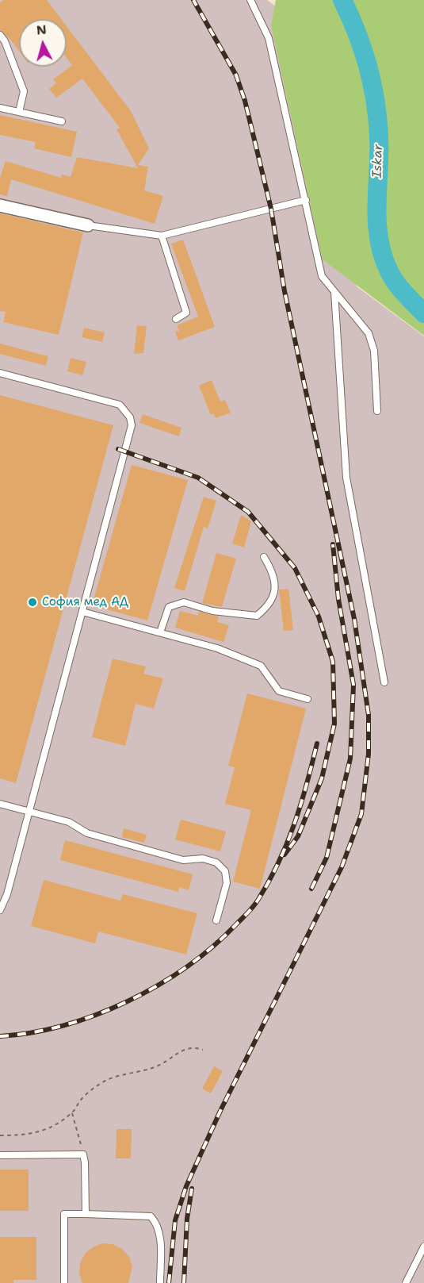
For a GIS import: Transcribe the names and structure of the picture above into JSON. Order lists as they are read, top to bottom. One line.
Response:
{"water":["Iskar"],"places":["София мед АД"],"north":"top"}
